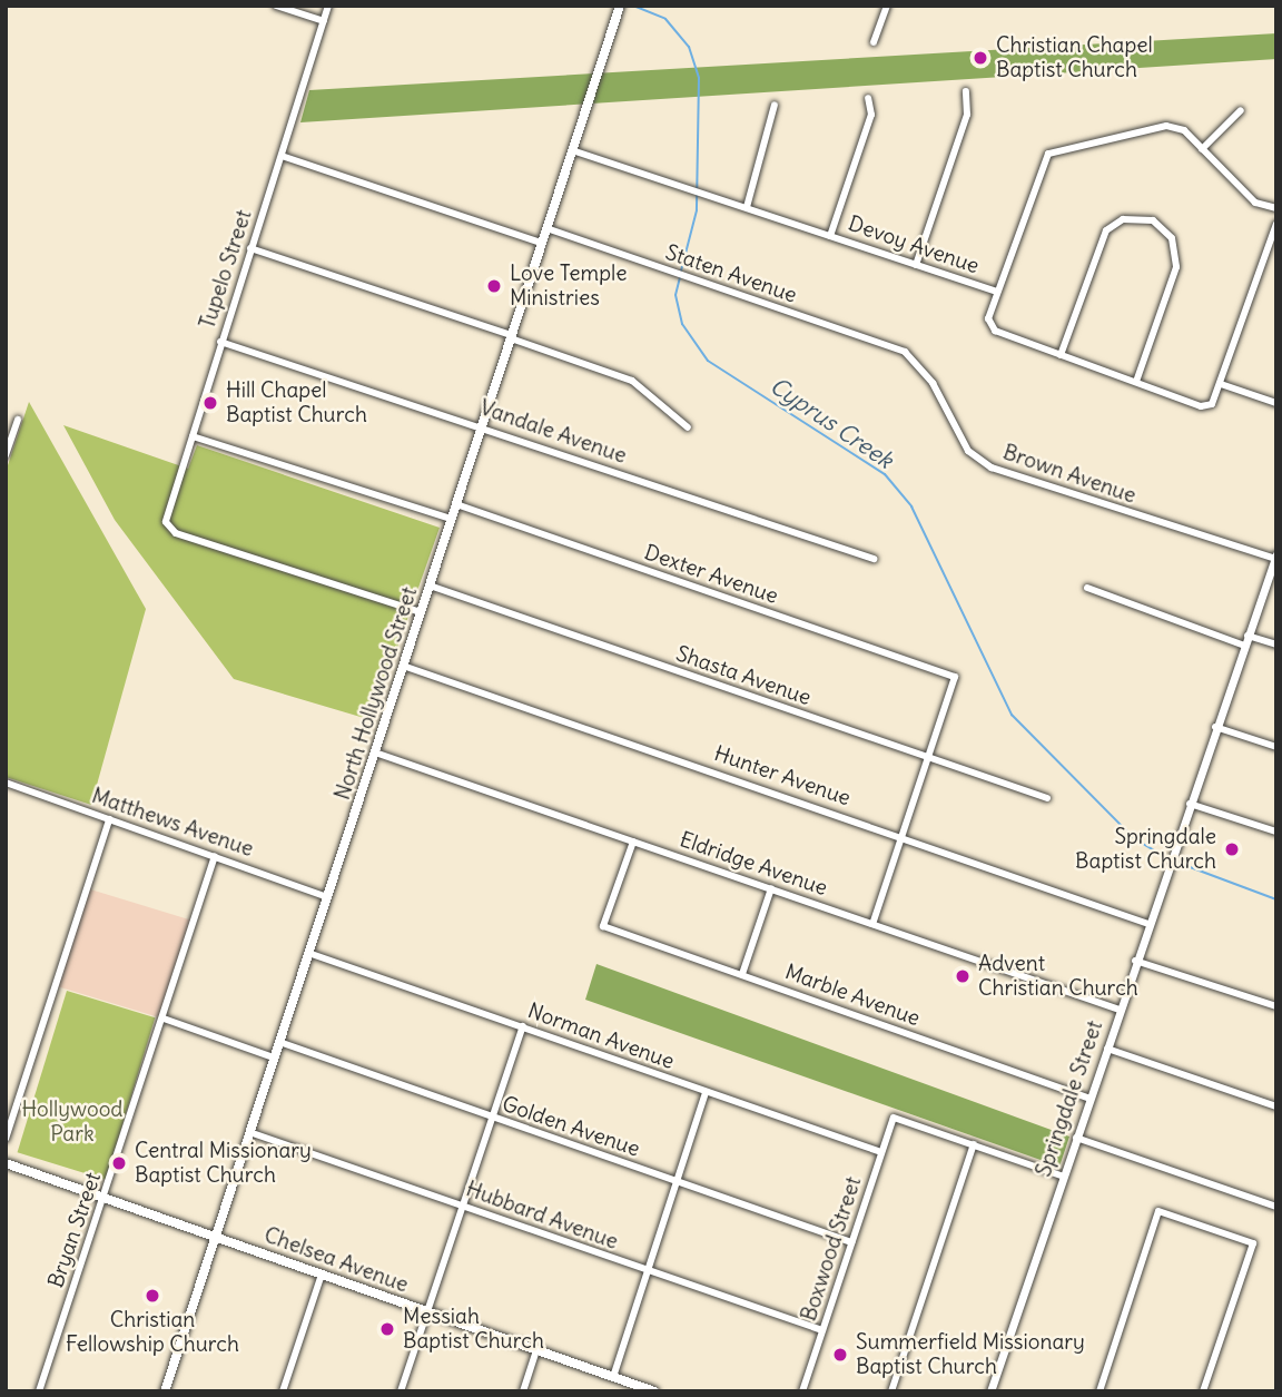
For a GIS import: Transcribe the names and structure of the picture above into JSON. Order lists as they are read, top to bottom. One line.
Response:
{"streets":{"main road":["North Hollywood Street","Chelsea Avenue"],"street":["Devoy Avenue","Tupelo Street","Staten Avenue","Vandale Avenue","Brown Avenue","Dexter Avenue","Shasta Avenue","Hunter Avenue","Matthews Avenue","Eldridge Avenue","Marble Avenue","Norman Avenue","Springdale Street","Golden Avenue","Hubbard Avenue","Bryan Street","Boxwood Street"]},"crossings":[["Devoy Avenue","North Hollywood Street"],["Tupelo Street","Vandale Avenue"],["Tupelo Street","North Hollywood Street"],["Staten Avenue","Brown Avenue"],["Staten Avenue","North Hollywood Street"],["Vandale Avenue","North Hollywood Street"],["Brown Avenue","Springdale Street"],["Dexter Avenue","Shasta Avenue"],["Dexter Avenue","North Hollywood Street"],["Shasta Avenue","North Hollywood Street"],["North Hollywood Street","Hunter Avenue"],["North Hollywood Street","Matthews Avenue"],["North Hollywood Street","Eldridge Avenue"],["North Hollywood Street","Norman Avenue"],["North Hollywood Street","Golden Avenue"],["North Hollywood Street","Hubbard Avenue"],["North Hollywood Street","Chelsea Avenue"],["Hunter Avenue","Springdale Street"],["Matthews Avenue","Bryan Street"],["Eldridge Avenue","Marble Avenue"],["Eldridge Avenue","Springdale Street"],["Marble Avenue","Springdale Street"],["Norman Avenue","Boxwood Street"],["Golden Avenue","Boxwood Street"],["Hubbard Avenue","Boxwood Street"],["Bryan Street","Chelsea Avenue"]],"water":["Cyprus Creek"],"parks":["Hollywood Park"],"places":["Christian Chapel Baptist Church","Love Temple Ministries","Hill Chapel Baptist Church","Springdale Baptist Church","Advent Christian Church","Central Missionary Baptist Church","Christian Fellowship Church","Messiah Baptist Church","Summerfield Missionary Baptist Church"]}
